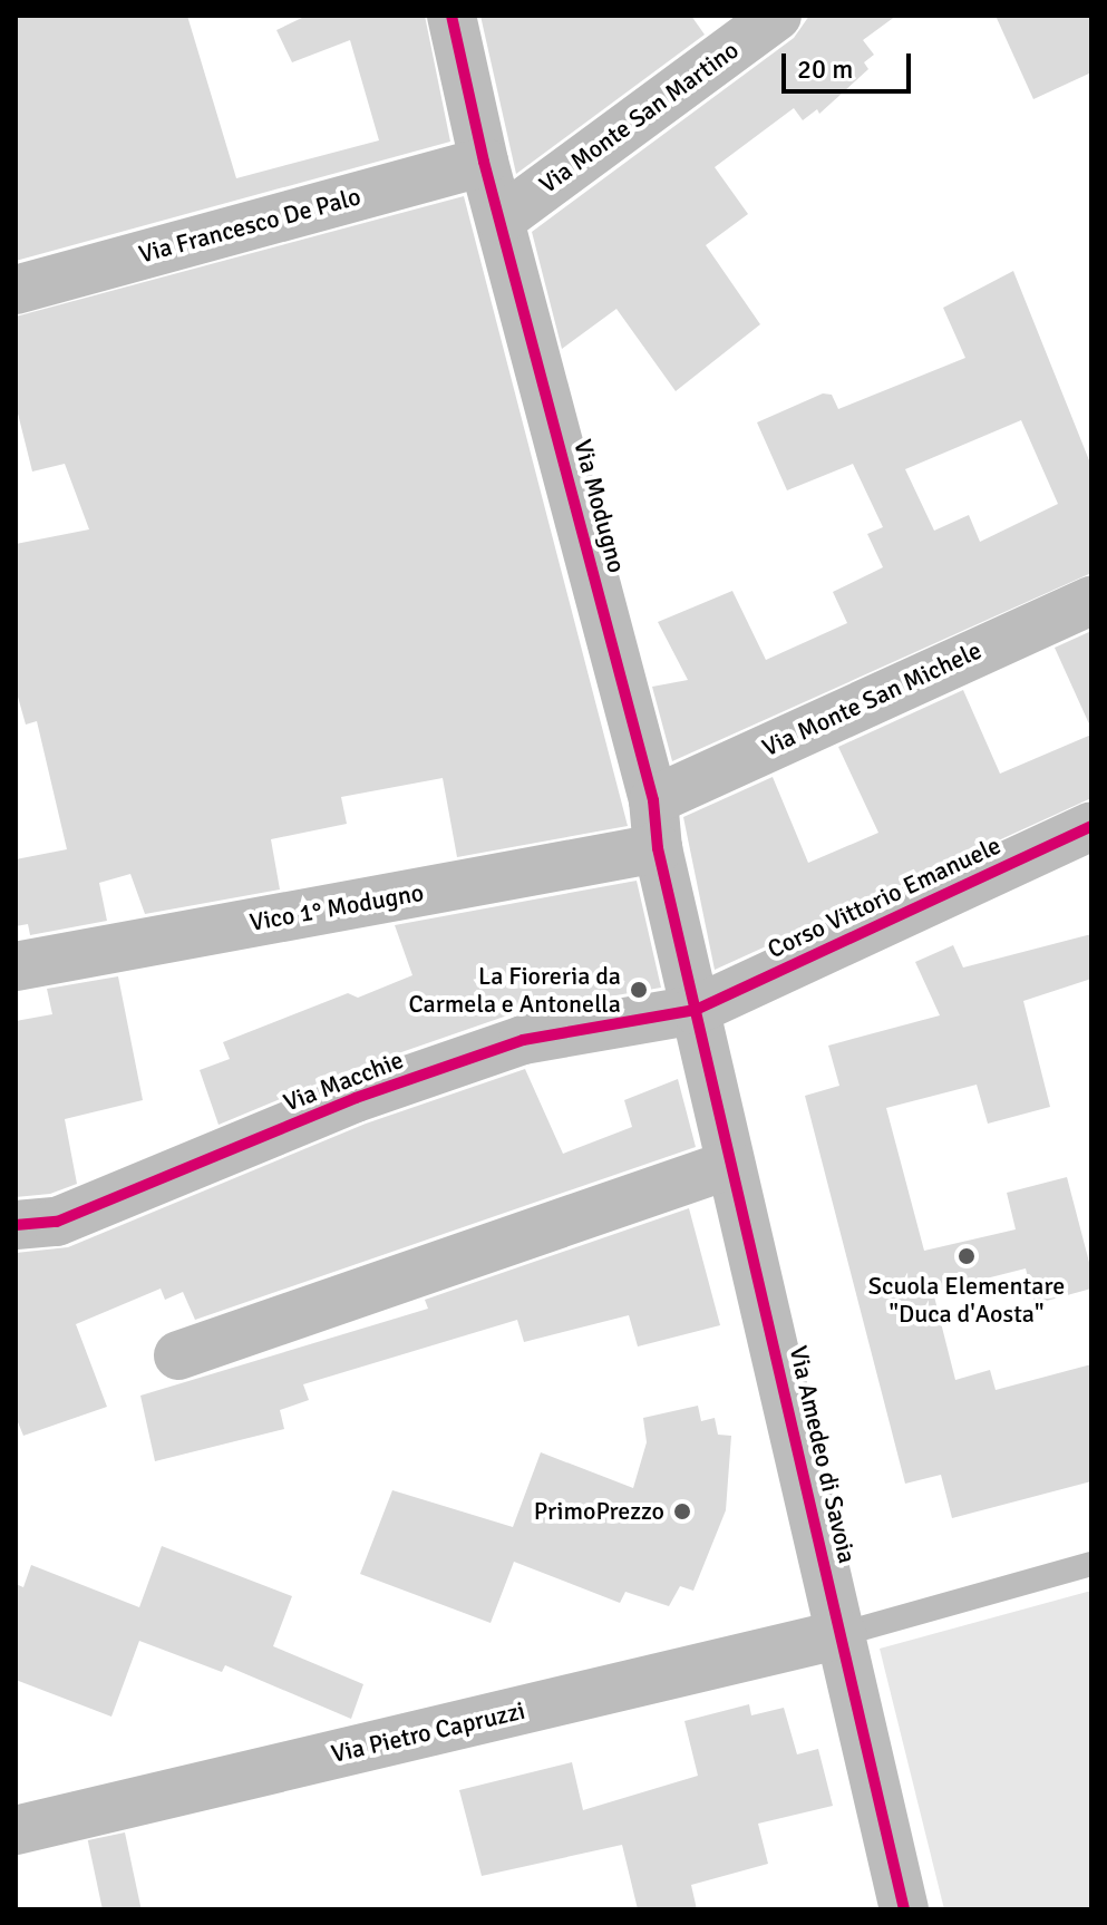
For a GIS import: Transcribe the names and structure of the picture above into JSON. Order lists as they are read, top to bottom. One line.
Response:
{"streets":{"street":["Via Monte San Martino","Via Francesco De Palo","Via Modugno","Via Monte San Michele","Corso Vittorio Emanuele","Vico 1° Modugno","Via Macchie","Via Amedeo di Savoia","Via Pietro Capruzzi"]},"crossings":[["Via Monte San Martino","Via Modugno"],["Via Francesco De Palo","Via Modugno"],["Via Modugno","Via Monte San Michele"],["Via Modugno","Corso Vittorio Emanuele"],["Via Modugno","Vico 1° Modugno"],["Via Modugno","Via Macchie"],["Via Modugno","Via Amedeo di Savoia"],["Corso Vittorio Emanuele","Via Macchie"],["Corso Vittorio Emanuele","Via Amedeo di Savoia"],["Via Macchie","Via Amedeo di Savoia"],["Via Amedeo di Savoia","Via Pietro Capruzzi"]],"places":["La Fioreria da Carmela e Antonella","Scuola Elementare \"Duca d'Aosta\"","PrimoPrezzo"],"scale_bar":"20 m"}
